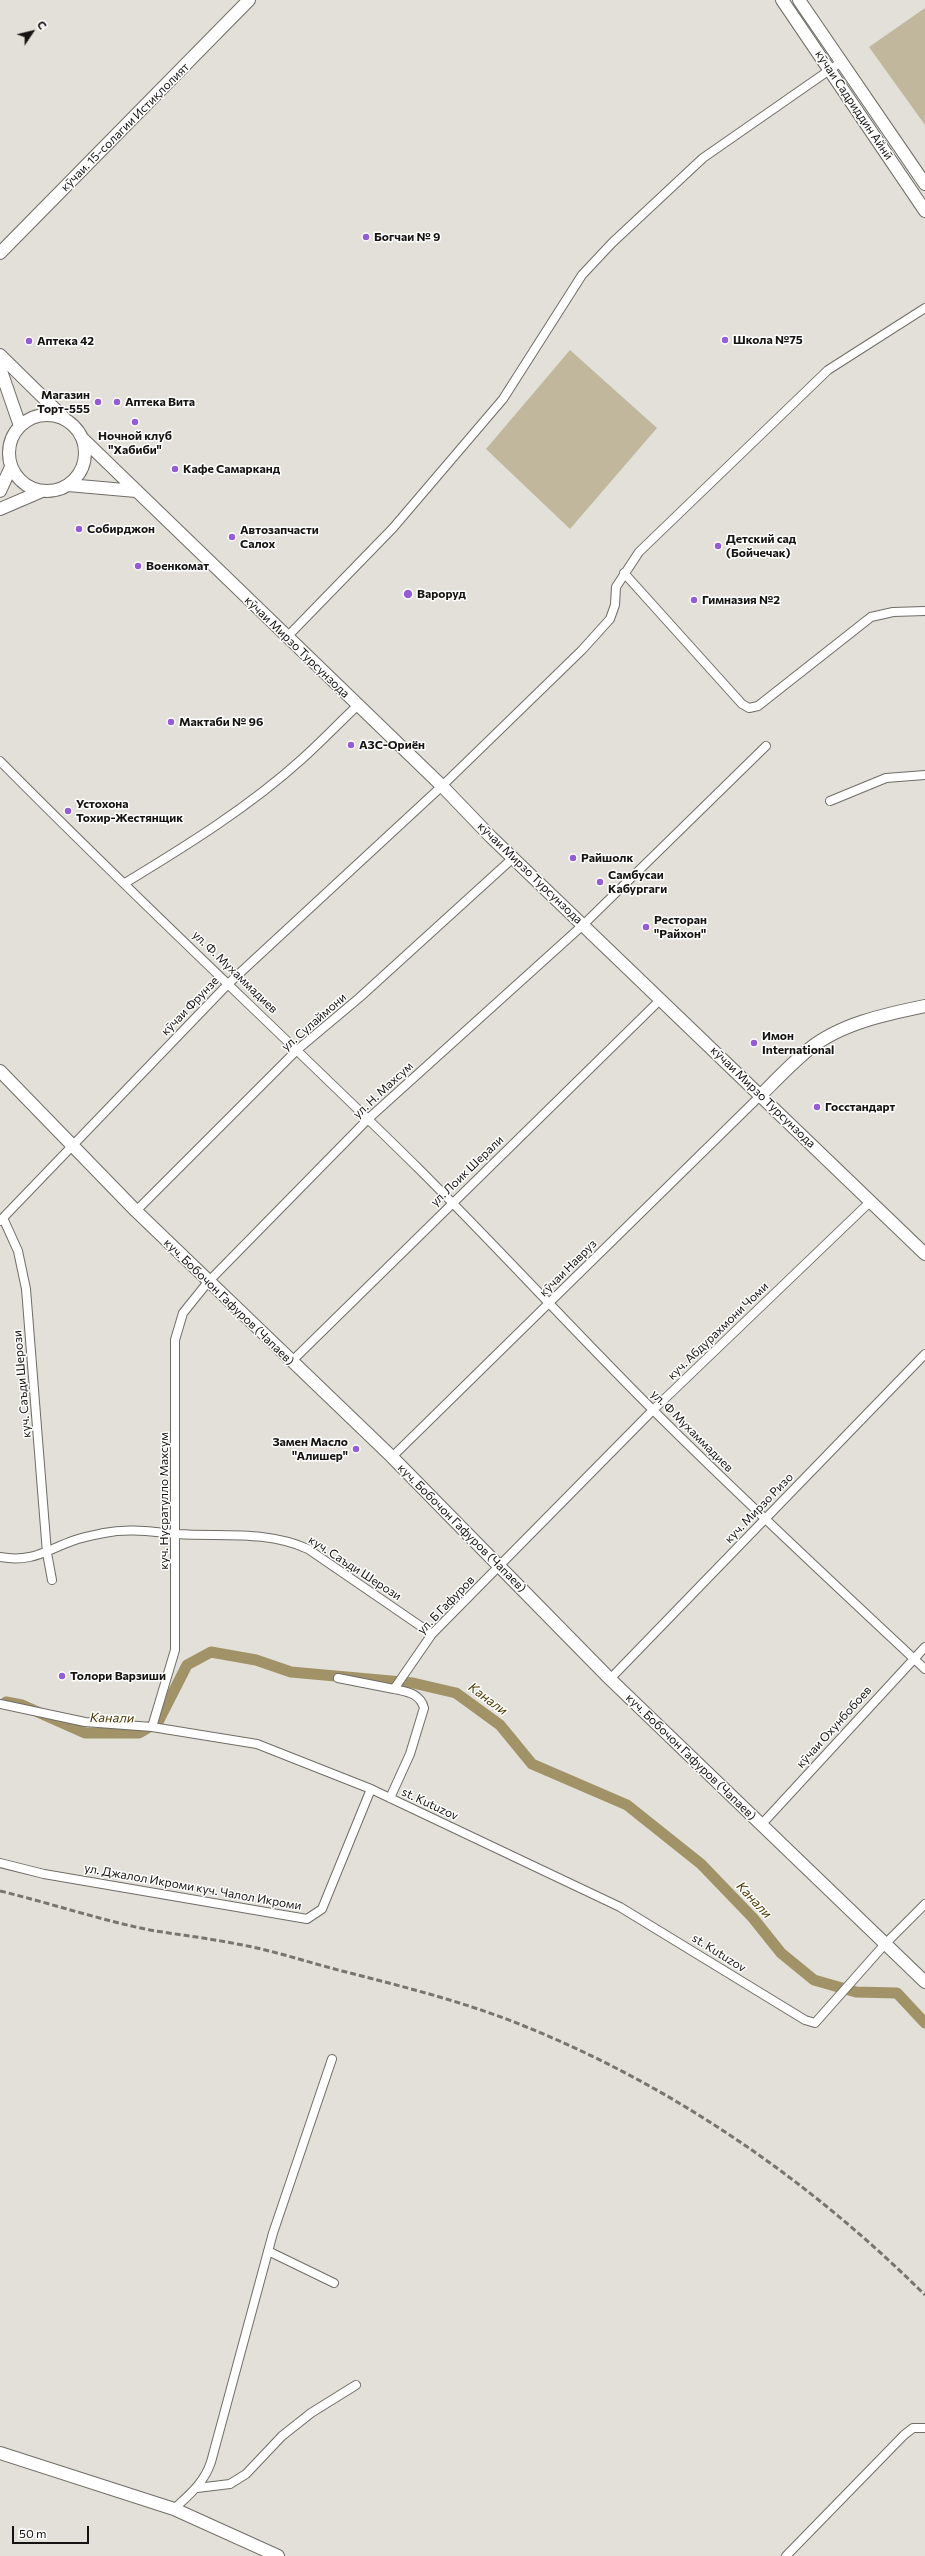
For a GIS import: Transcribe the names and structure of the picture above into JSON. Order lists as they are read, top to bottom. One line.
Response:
{"streets":{"street":["кӯчаи Садриддин Айнӣ","кӯчаи. 15-солагии Истиқлолият","кӯчаи Мирзо Турсунзода","ул. Ф. Мухаммадиев","кӯчаи Фрунзе","ул. Сулаймони","ул. Н. Махсум","ул. Лоик Шерали","кӯчаи Навруз","куч. Бобочон Гафуров (Чапаев)","куч. Абдурахмони Чоми","куч. Саъди Шерози","ул. Ф Мухаммадиев","куч. Нусратулло Махсум","куч. Мирзо Ризо","ул. Б Гафуров","кӯчаи Охунбобоев","st. Kutuzov","ул. Джалол Икроми куч. Чалол Икроми"]},"crossings":[["кӯчаи Мирзо Турсунзода","кӯчаи Фрунзе"],["кӯчаи Мирзо Турсунзода","ул. Сулаймони"],["кӯчаи Мирзо Турсунзода","ул. Н. Махсум"],["кӯчаи Мирзо Турсунзода","ул. Лоик Шерали"],["кӯчаи Мирзо Турсунзода","кӯчаи Навруз"],["кӯчаи Мирзо Турсунзода","куч. Абдурахмони Чоми"],["ул. Ф. Мухаммадиев","кӯчаи Фрунзе"],["ул. Ф. Мухаммадиев","ул. Сулаймони"],["ул. Ф. Мухаммадиев","ул. Н. Махсум"],["ул. Ф. Мухаммадиев","ул. Лоик Шерали"],["ул. Ф. Мухаммадиев","ул. Ф Мухаммадиев"],["кӯчаи Фрунзе","куч. Бобочон Гафуров (Чапаев)"],["кӯчаи Фрунзе","куч. Саъди Шерози"],["ул. Сулаймони","куч. Бобочон Гафуров (Чапаев)"],["ул. Н. Махсум","куч. Бобочон Гафуров (Чапаев)"],["ул. Н. Махсум","куч. Нусратулло Махсум"],["ул. Лоик Шерали","куч. Бобочон Гафуров (Чапаев)"],["ул. Лоик Шерали","ул. Ф Мухаммадиев"],["кӯчаи Навруз","куч. Бобочон Гафуров (Чапаев)"],["кӯчаи Навруз","ул. Ф Мухаммадиев"],["куч. Бобочон Гафуров (Чапаев)","куч. Абдурахмони Чоми"],["куч. Бобочон Гафуров (Чапаев)","куч. Нусратулло Махсум"],["куч. Бобочон Гафуров (Чапаев)","куч. Мирзо Ризо"],["куч. Бобочон Гафуров (Чапаев)","ул. Б Гафуров"],["куч. Бобочон Гафуров (Чапаев)","кӯчаи Охунбобоев"],["куч. Бобочон Гафуров (Чапаев)","st. Kutuzov"],["куч. Абдурахмони Чоми","ул. Ф Мухаммадиев"],["куч. Абдурахмони Чоми","ул. Б Гафуров"],["куч. Саъди Шерози","куч. Нусратулло Махсум"],["куч. Саъди Шерози","ул. Б Гафуров"],["ул. Ф Мухаммадиев","куч. Мирзо Ризо"],["ул. Ф Мухаммадиев","кӯчаи Охунбобоев"],["куч. Нусратулло Махсум","st. Kutuzov"],["st. Kutuzov","ул. Джалол Икроми куч. Чалол Икроми"]],"water":["Канали"],"places":["Богчаи № 9","Школа №75","Аптека 42","Магазин Торт-555","Аптека Вита","Ночной клуб \"Хабиби\"","Кафе Самарканд","Собирджон","Автозапчасти Салох","Детский сад (Бойчечак)","Военкомат","Вароруд","Гимназия №2","Мактаби № 96","АЗС-Ориён","Устохона Тохир-Жестянщик","Райшолк","Самбусаи Кабургаги","Ресторан \"Райхон\"","Имон International","Госстандарт","Замен Масло \"Алишер\"","Толори Варзиши"],"scale_bar":"50 m","north":"top right"}
